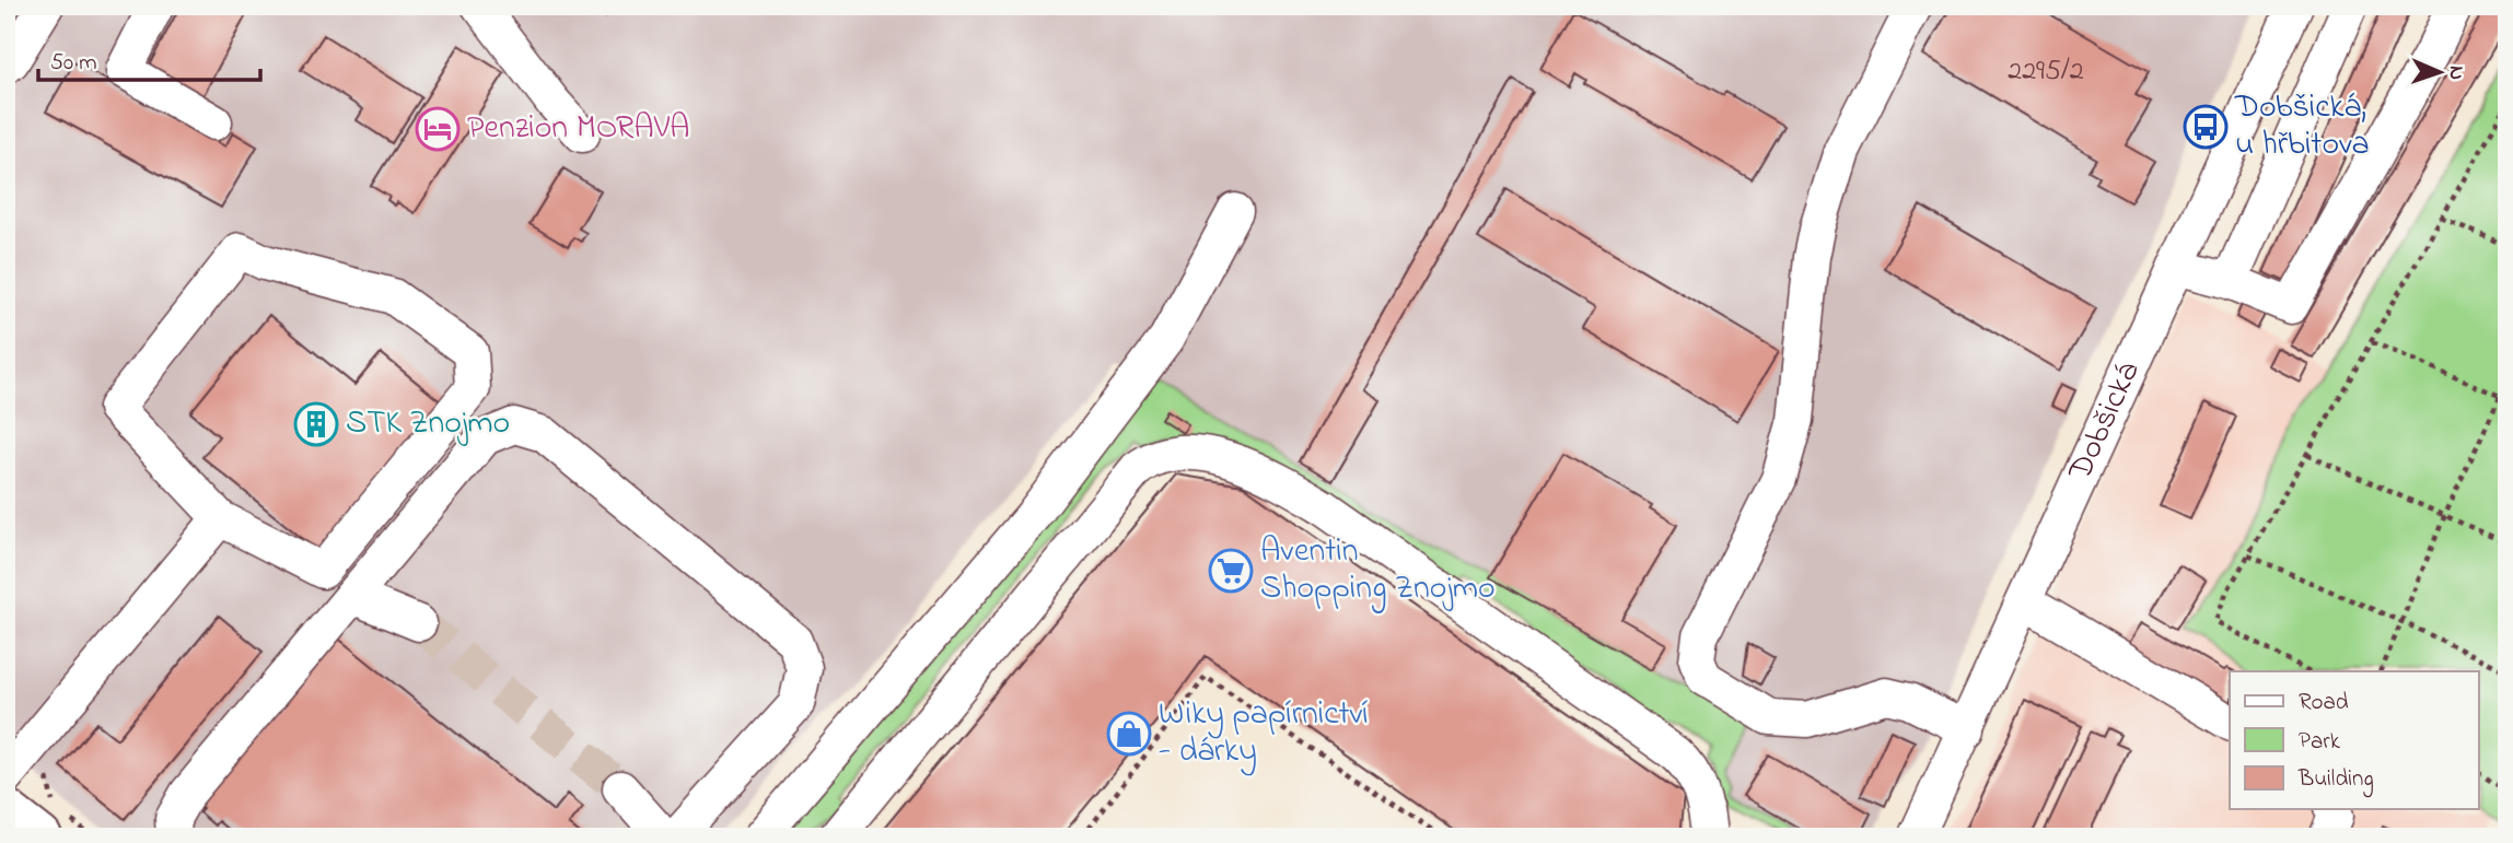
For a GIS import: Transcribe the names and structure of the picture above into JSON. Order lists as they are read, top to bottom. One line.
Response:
{"streets":{"street":["Dobšická"]},"places":{"bus stop":["Dobšická, u hřbitova"],"hotel":["Penzion MORAVA"],"building":["STK Znojmo"],"supermarket":["Aventin Shopping Znojmo"],"shop":["Wiky papírnictví - dárky"]},"house_numbers":["2295/2"],"legend":["Road","Park","Building"],"scale_bar":"50 m","north":"right"}
